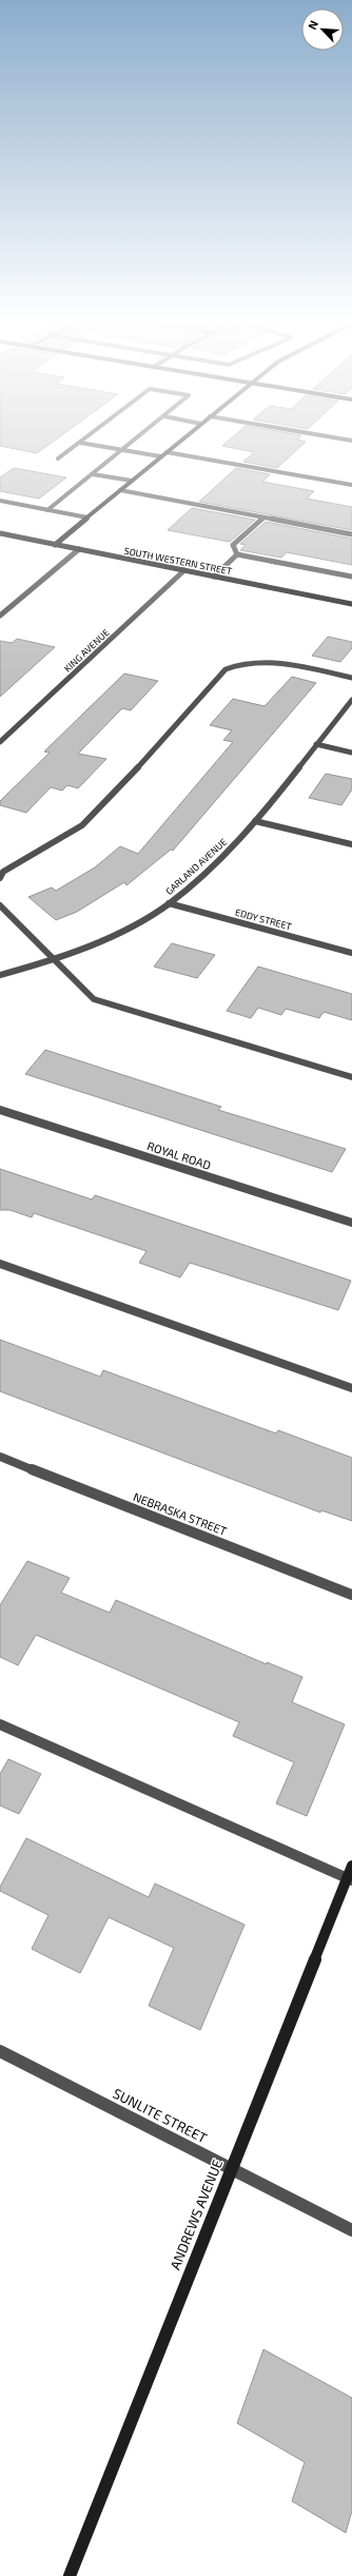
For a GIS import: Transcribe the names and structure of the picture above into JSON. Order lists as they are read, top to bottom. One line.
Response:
{"streets":{"street":["SOUTH WESTERN STREET","KING AVENUE","GARLAND AVENUE","EDDY STREET","ROYAL ROAD","NEBRASKA STREET","SUNLITE STREET","ANDREWS AVENUE"]},"crossings":[["SOUTH WESTERN STREET","KING AVENUE"],["GARLAND AVENUE","EDDY STREET"],["SUNLITE STREET","ANDREWS AVENUE"]],"north":"top left"}
